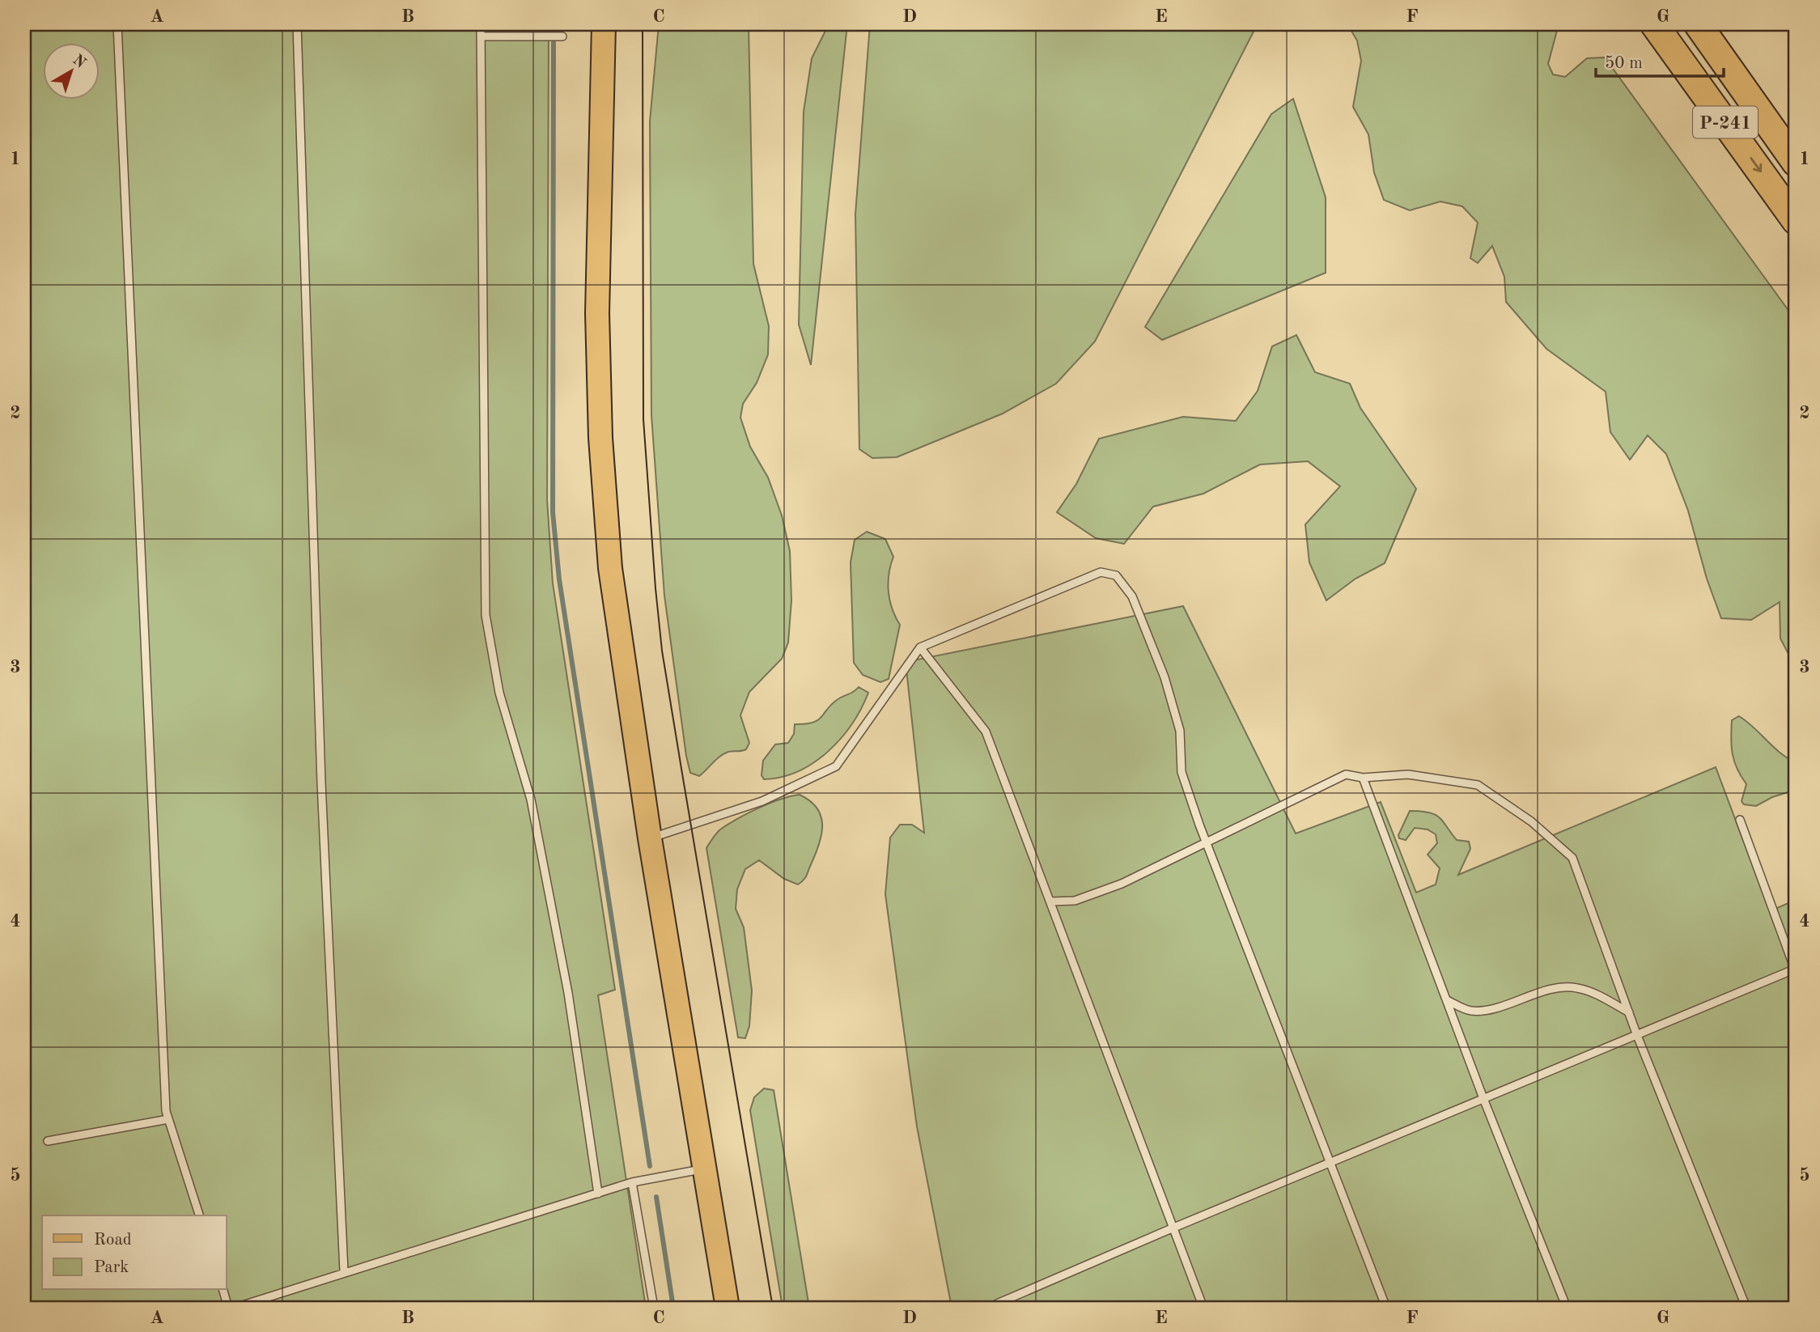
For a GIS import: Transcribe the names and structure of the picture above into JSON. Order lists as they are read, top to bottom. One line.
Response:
{"streets":{"highway":["Р-241"]},"legend":["Road","Park"],"scale_bar":"50 m","north":"top right","grid":{"columns":["A","B","C","D","E","F","G"],"rows":["1","2","3","4","5"]}}
